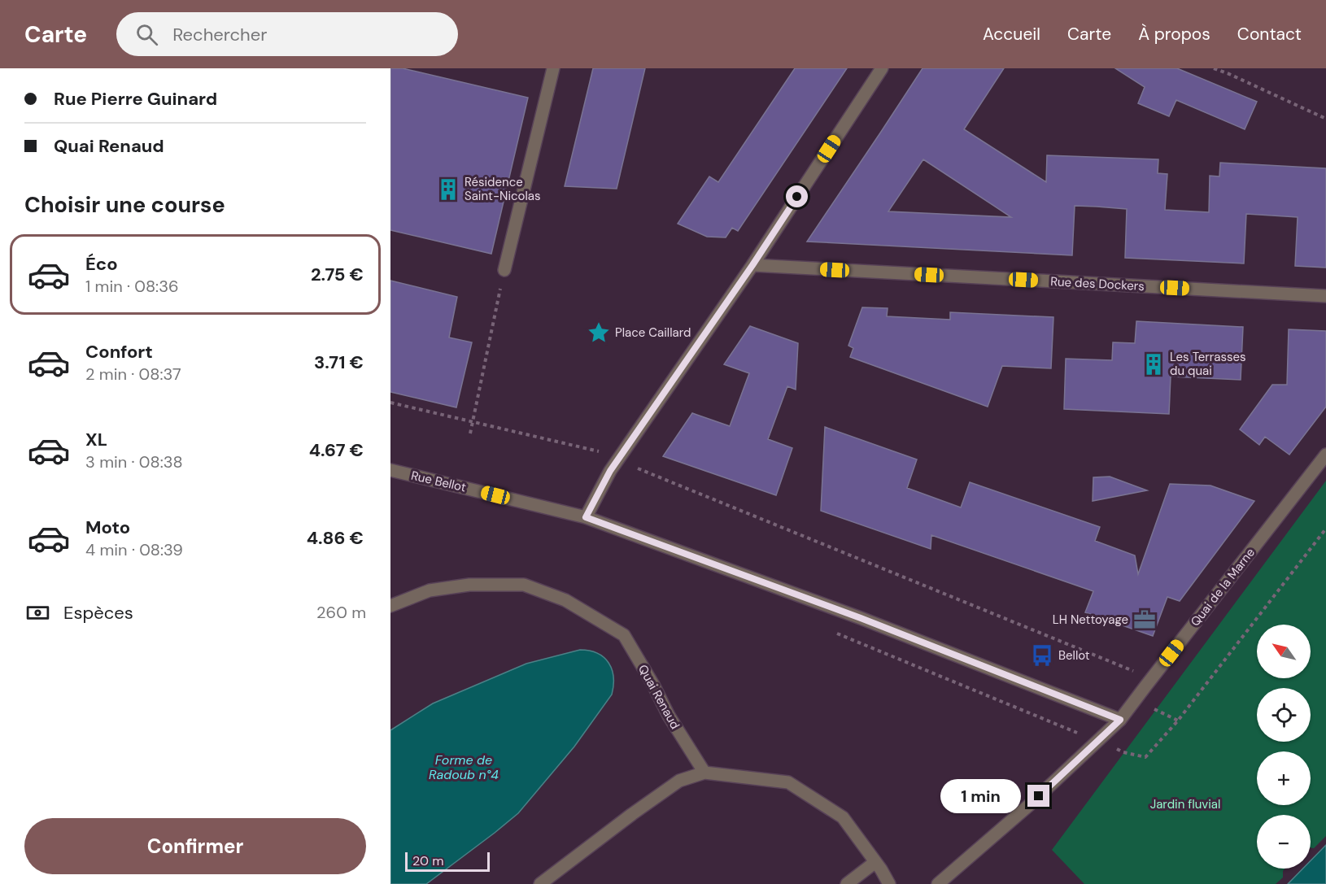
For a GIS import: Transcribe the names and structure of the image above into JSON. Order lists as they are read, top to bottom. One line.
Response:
{"streets":{"street":["Rue des Dockers","Rue Bellot","Quai de la Marne","Quai Renaud"]},"crossings":[["Rue Bellot","Quai de la Marne"]],"water":["Forme de Radoub n°4"],"parks":["Jardin fluvial"],"places":{"building":["Résidence Saint-Nicolas","Les Terrasses du quai"],"place":["Place Caillard"],"office":["LH Nettoyage"],"bus stop":["Bellot"]},"scale_bar":"20 m","north":"top left","page":{"header":"Carte","search":"Rechercher","nav":["Accueil","Carte","À propos","Contact"],"banner":["Rue Pierre Guinard","Quai Renaud"],"heading":"Choisir une course","list":[{"name":"Éco","note":"1 min · 08:36","value":"2.75 €"},{"name":"Confort","note":"2 min · 08:37","value":"3.71 €"},{"name":"XL","note":"3 min · 08:38","value":"4.67 €"},{"name":"Moto","note":"4 min · 08:39","value":"4.86 €"}],"pay":["Espèces","260 m"],"map_buttons":["+","−"],"bubble":"1 min","buttons":"Confirmer","scale":"20 m"}}
